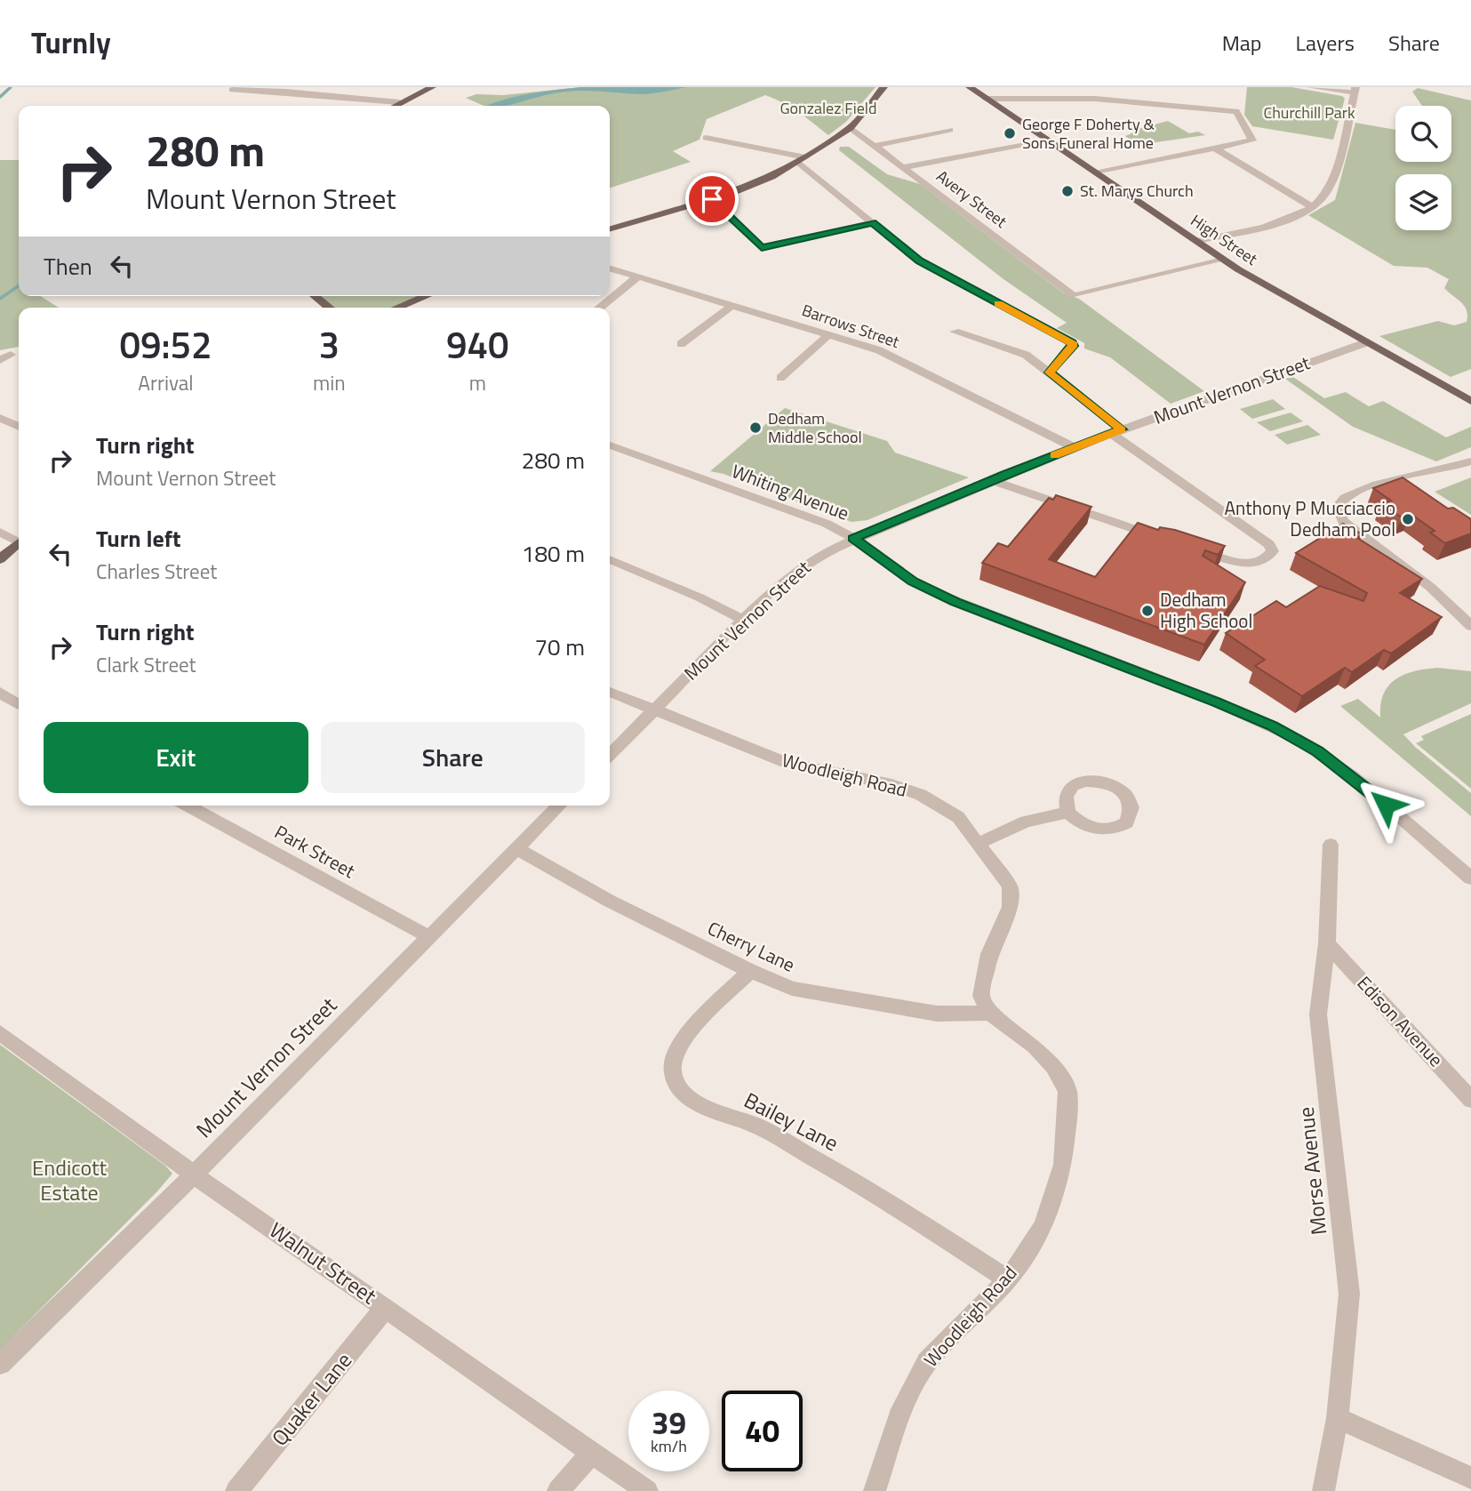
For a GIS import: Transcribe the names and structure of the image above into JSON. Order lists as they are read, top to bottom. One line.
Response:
{"streets":{"main road":["High Street"],"street":["Avery Street","Barrows Street","Mount Vernon Street","Whiting Avenue","Woodleigh Road","Park Street","Cherry Lane","Edison Avenue","Bailey Lane","Morse Avenue","Walnut Street","Quaker Lane"]},"crossings":[["Avery Street","High Street"],["High Street","Mount Vernon Street"],["Barrows Street","Mount Vernon Street"],["Mount Vernon Street","Whiting Avenue"],["Mount Vernon Street","Woodleigh Road"],["Mount Vernon Street","Park Street"],["Mount Vernon Street","Cherry Lane"],["Mount Vernon Street","Walnut Street"],["Woodleigh Road","Cherry Lane"],["Woodleigh Road","Bailey Lane"],["Cherry Lane","Bailey Lane"],["Edison Avenue","Morse Avenue"],["Walnut Street","Quaker Lane"]],"parks":["Gonzalez Field","Churchill Park","Endicott Estate"],"places":["George F Doherty & Sons Funeral Home","St. Marys Church","Dedham Middle School","Anthony P Mucciaccio Dedham Pool","Dedham High School"],"page":{"header":"Turnly","nav":["Map","Layers","Share"],"turn":["280 m","Mount Vernon Street"],"then":"Then","eta":["09:52","Arrival","3","min","940","m"],"list":[{"name":"Turn right","note":"Mount Vernon Street","value":"280 m"},{"name":"Turn left","note":"Charles Street","value":"180 m"},{"name":"Turn right","note":"Clark Street","value":"70 m"}],"buttons":["Exit","Share"],"speed":"39 km/h","limit":"40"}}
